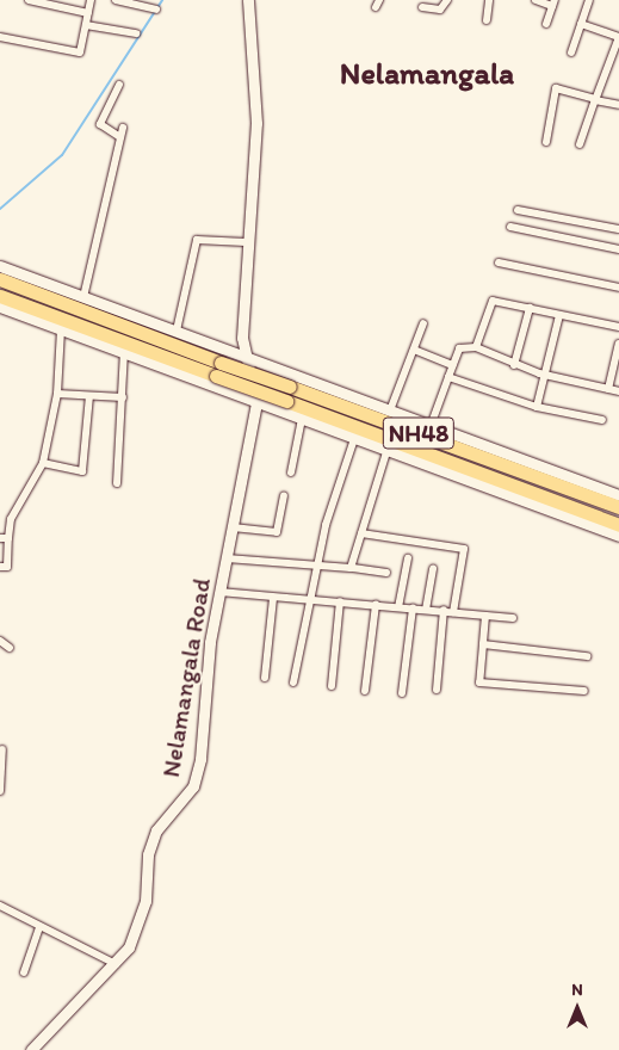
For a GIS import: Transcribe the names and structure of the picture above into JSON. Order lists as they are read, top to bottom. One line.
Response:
{"streets":{"highway":["NH48"],"street":["Nelamangala Road"]},"districts":["Nelamangala"],"north":"top"}
